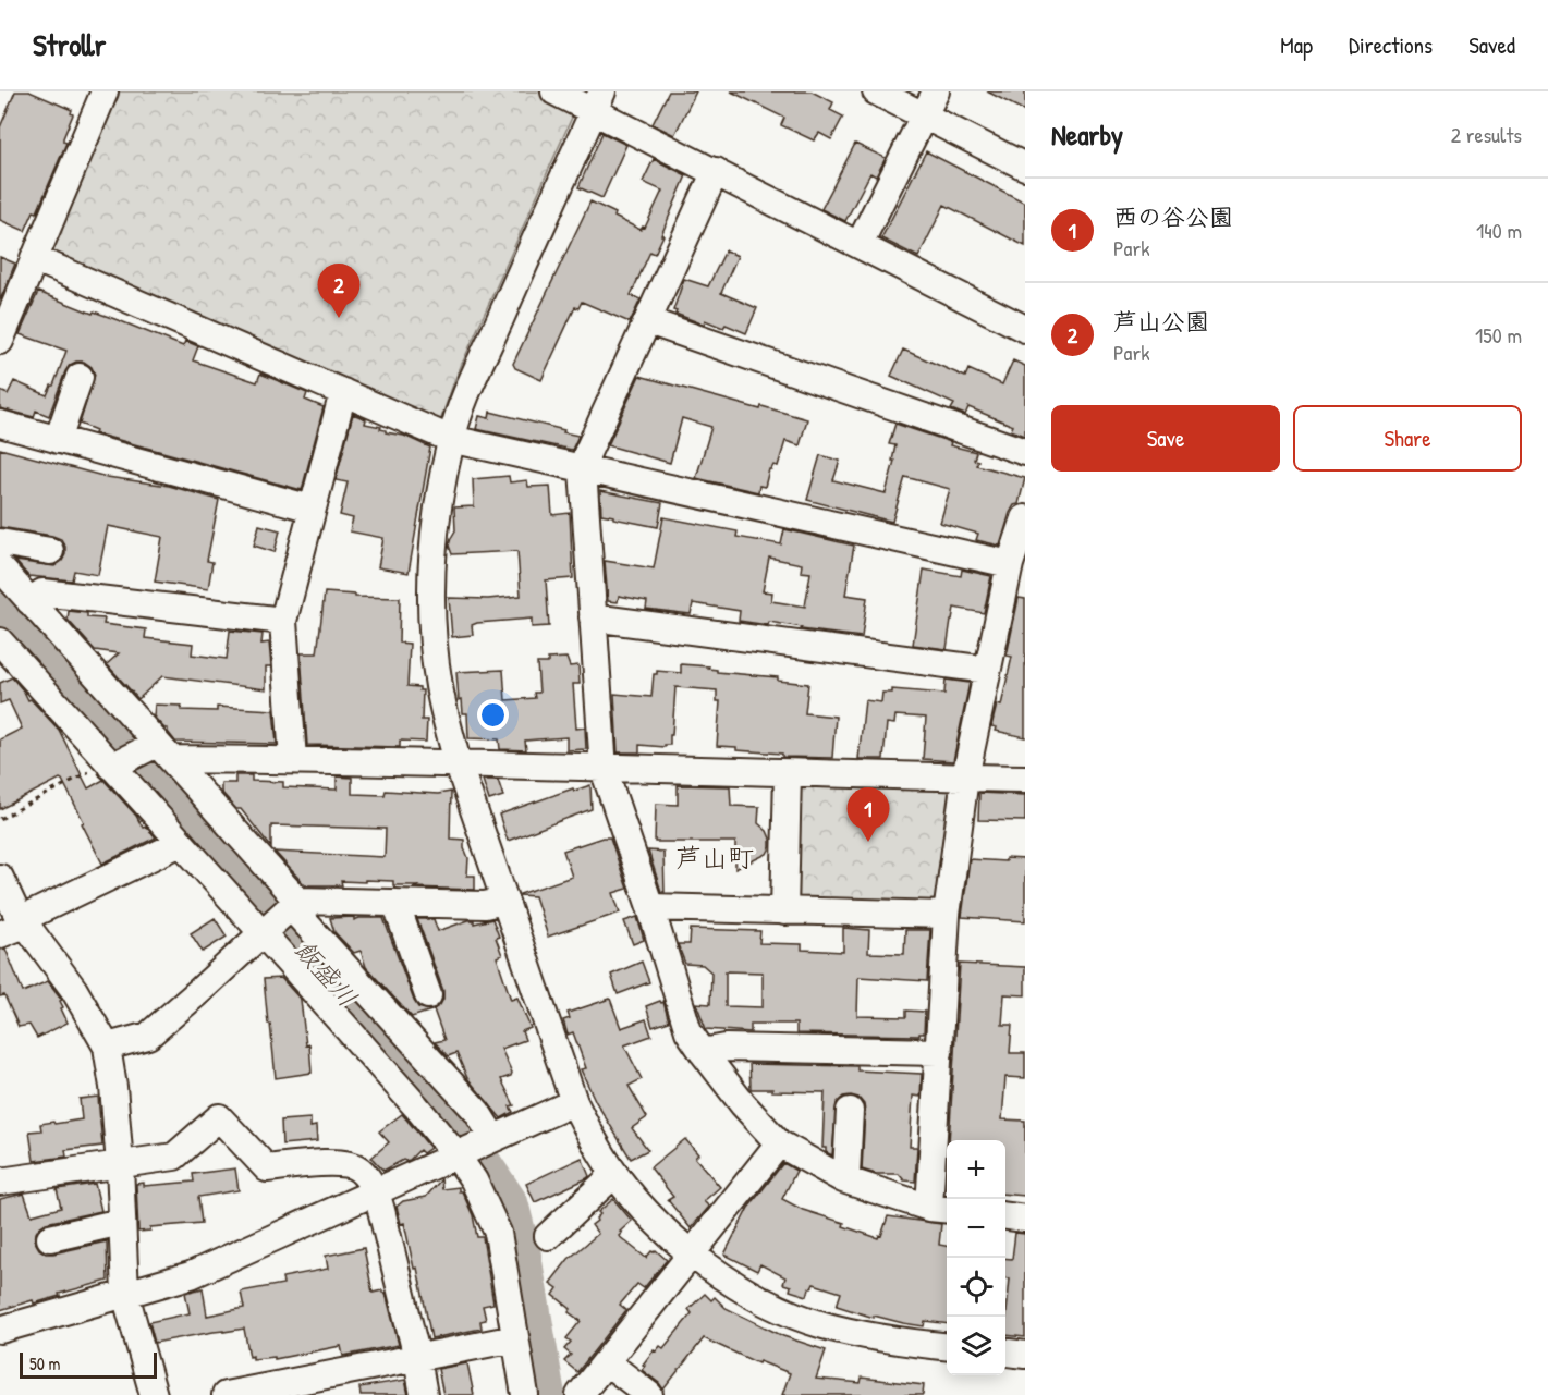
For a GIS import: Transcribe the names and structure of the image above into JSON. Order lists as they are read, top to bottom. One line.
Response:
{"districts":["芦山町"],"water":["飯盛川"],"scale_bar":"50 m","page":{"header":"Strollr","nav":["Map","Directions","Saved"],"heading":["Nearby","2 results"],"list":[{"mark":"1","name":"西の谷公園","note":"Park","value":"140 m"},{"mark":"2","name":"芦山公園","note":"Park","value":"150 m"}],"pins":["2","1"],"buttons":["Save","Share"],"map_buttons":["+","−"],"scale":"50 m"}}
